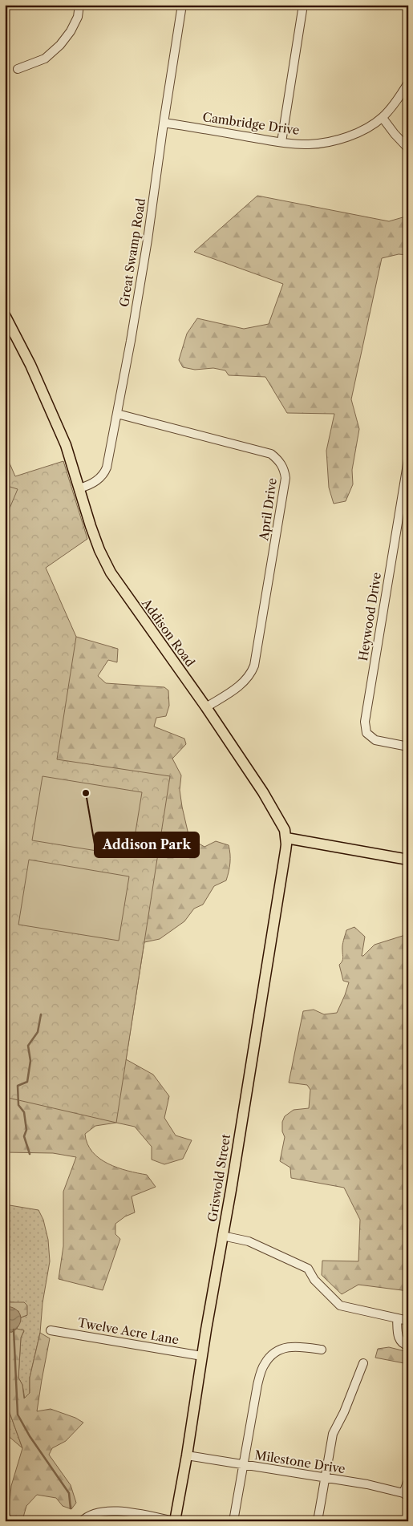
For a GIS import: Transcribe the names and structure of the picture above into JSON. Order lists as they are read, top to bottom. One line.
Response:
{"streets":{"main road":["Addison Road","Griswold Street"],"street":["Cambridge Drive","Great Swamp Road","April Drive","Heywood Drive","Twelve Acre Lane","Milestone Drive"]},"crossings":[["Cambridge Drive","Great Swamp Road"],["Great Swamp Road","April Drive"],["Great Swamp Road","Addison Road"],["April Drive","Addison Road"],["Addison Road","Griswold Street"],["Griswold Street","Twelve Acre Lane"],["Griswold Street","Milestone Drive"]],"places":["Addison Park"]}
